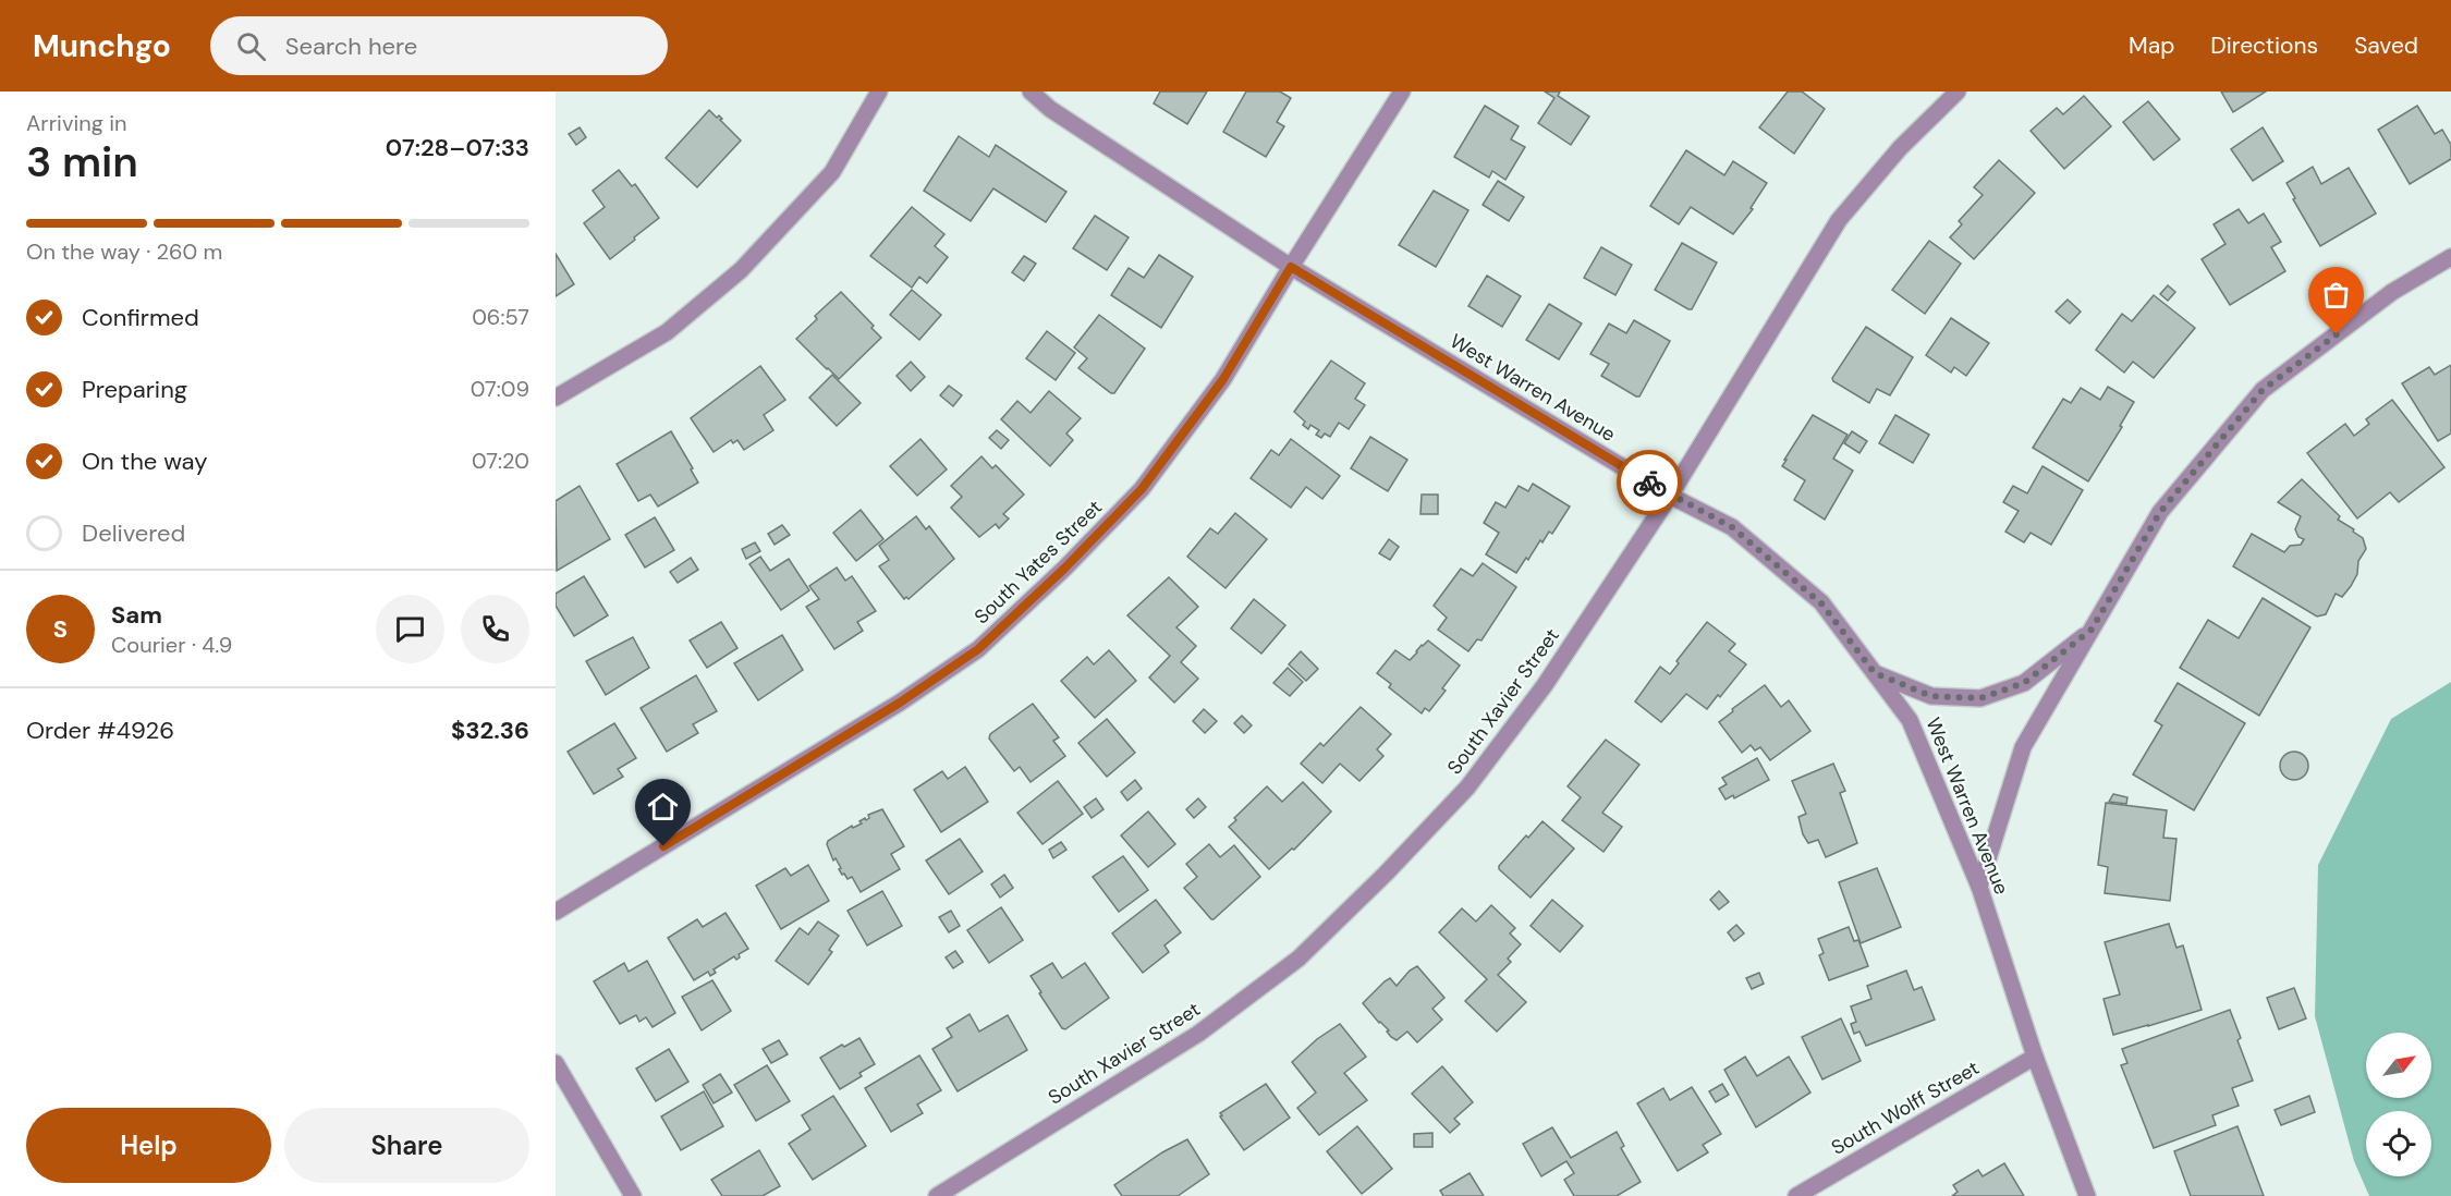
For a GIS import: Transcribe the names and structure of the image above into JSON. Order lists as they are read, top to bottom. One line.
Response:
{"streets":{"street":["West Warren Avenue","South Yates Street","South Xavier Street","South Wolff Street"]},"crossings":[["West Warren Avenue","South Yates Street"],["West Warren Avenue","South Xavier Street"],["West Warren Avenue","South Wolff Street"]],"north":"top right","page":{"header":"Munchgo","search":"Search here","nav":["Map","Directions","Saved"],"heading":["3 min","Arriving in","07:28–07:33"],"panel":["Sam","Courier · 4.9","Order #4926","$32.36"],"bar":"On the way · 260 m","list":[["Confirmed","06:57"],["Preparing","07:09"],["On the way","07:20"],"Delivered"],"round":"S","buttons":["Help","Share"]}}
